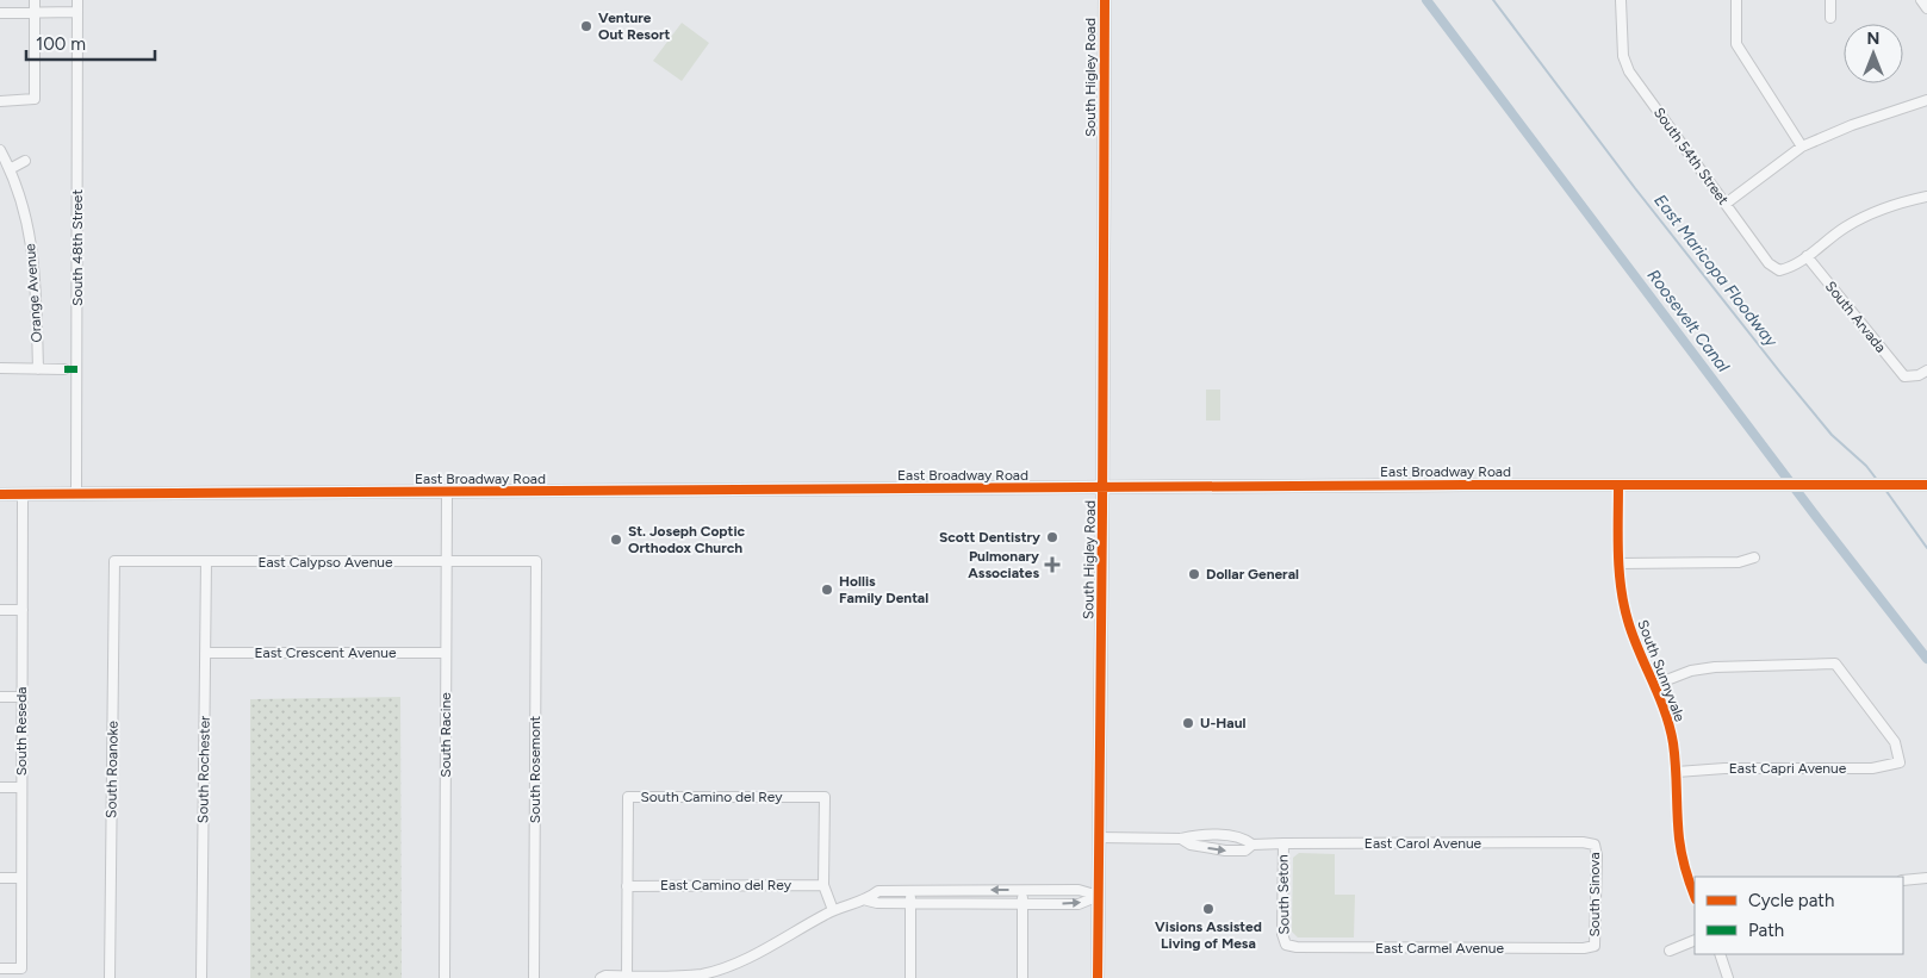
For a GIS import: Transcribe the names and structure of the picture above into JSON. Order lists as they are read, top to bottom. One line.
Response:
{"streets":{"main road":["South Higley Road","East Broadway Road"],"street":["South 54th Street","South 48th Street","Orange Avenue","South Arvada","East Calypso Avenue","East Crescent Avenue","South Sunnyvale","South Reseda","South Racine","East Capri Avenue","South Roanoke","South Rochester","South Rosemont","South Camino del Rey","East Carol Avenue","East Camino del Rey","South Seton","South Sinova","East Carmel Avenue"]},"crossings":[["South Higley Road","East Broadway Road"],["South Higley Road","East Carol Avenue"],["South 54th Street","South Arvada"],["South 48th Street","East Broadway Road"],["East Broadway Road","South Sunnyvale"],["East Broadway Road","South Reseda"],["East Broadway Road","South Racine"],["East Calypso Avenue","South Racine"],["East Calypso Avenue","South Roanoke"],["East Calypso Avenue","South Rochester"],["East Calypso Avenue","South Rosemont"],["East Crescent Avenue","South Racine"],["East Crescent Avenue","South Rochester"],["South Sunnyvale","East Capri Avenue"],["South Camino del Rey","East Camino del Rey"],["East Carol Avenue","South Seton"],["East Carol Avenue","South Sinova"],["South Seton","East Carmel Avenue"],["South Sinova","East Carmel Avenue"]],"water":["East Maricopa Floodway","Roosevelt Canal"],"places":{"other":["Venture Out Resort","Scott Dentistry","St. Joseph Coptic Orthodox Church","Dollar General","Hollis Family Dental","U-Haul","Visions Assisted Living of Mesa"],"health":["Pulmonary Associates"]},"legend":["Cycle path","Path"],"scale_bar":"100 m","north":"top"}
